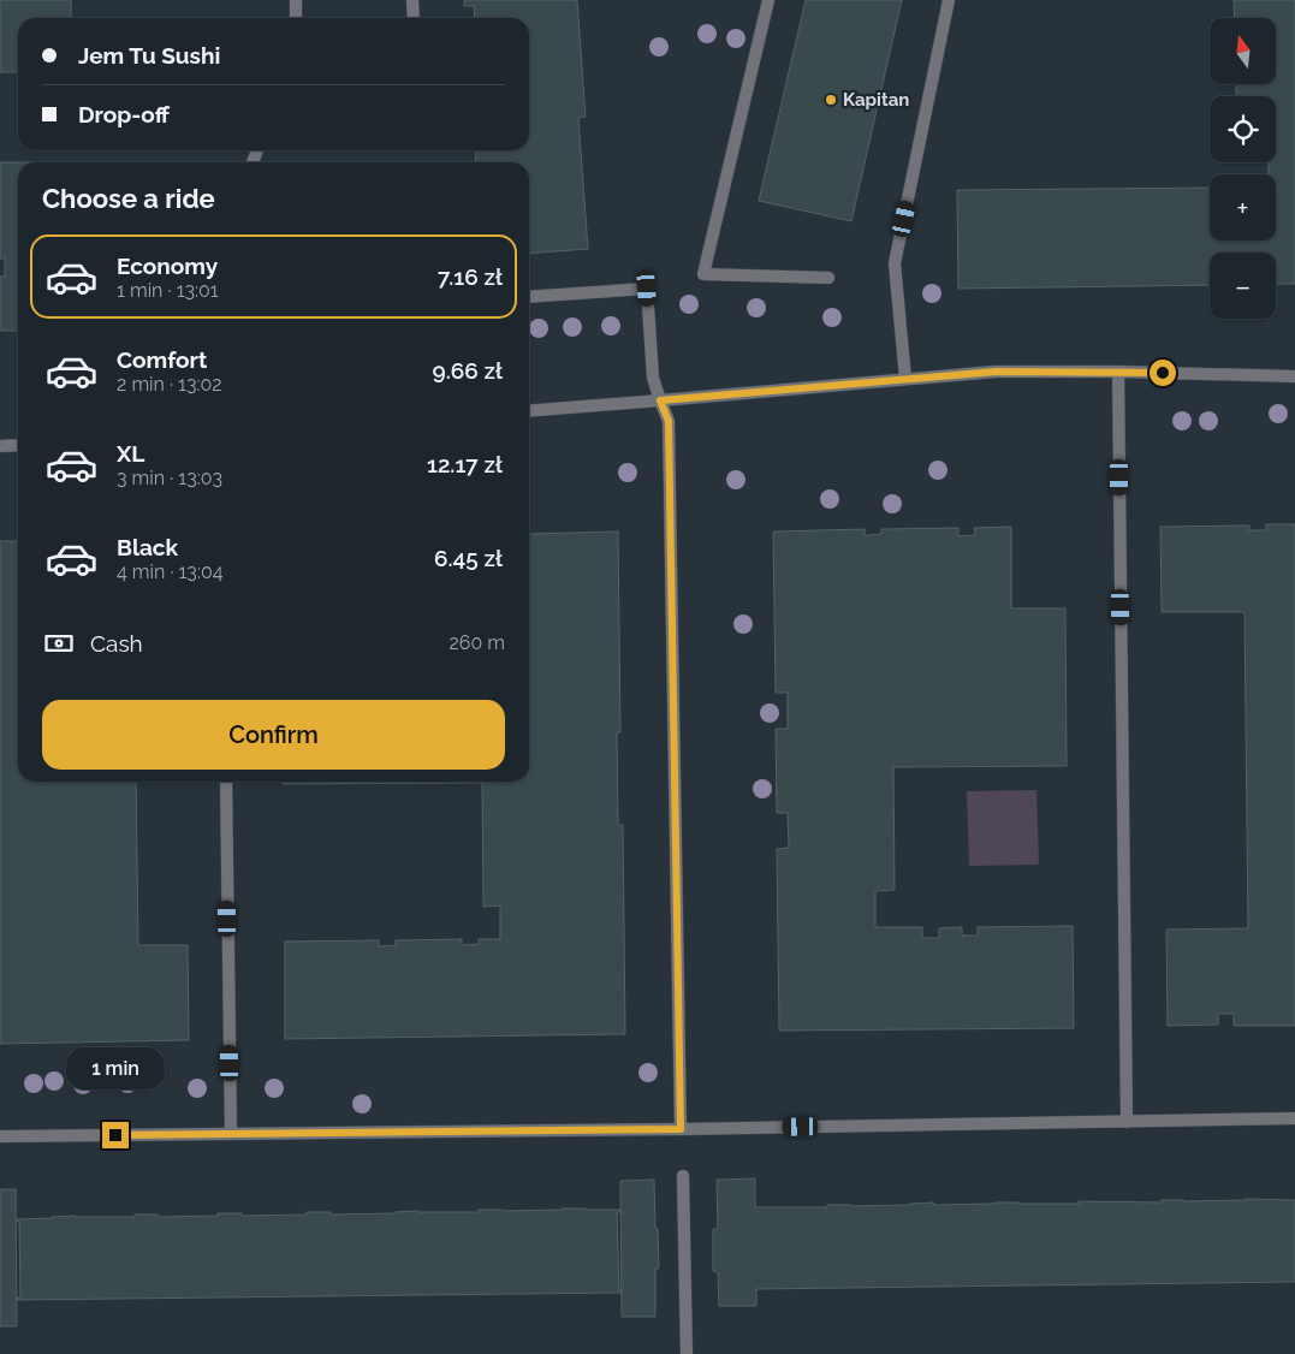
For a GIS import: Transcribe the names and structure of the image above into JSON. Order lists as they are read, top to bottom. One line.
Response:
{"places":["Kapitan"],"north":"top","page":{"map_buttons":["+","−"],"banner":["Jem Tu Sushi","Drop-off"],"heading":"Choose a ride","list":[{"name":"Economy","note":"1 min · 13:01","value":"7.16 zł"},{"name":"Comfort","note":"2 min · 13:02","value":"9.66 zł"},{"name":"XL","note":"3 min · 13:03","value":"12.17 zł"},{"name":"Black","note":"4 min · 13:04","value":"6.45 zł"}],"pay":["Cash","260 m"],"buttons":"Confirm","bubble":"1 min"}}
